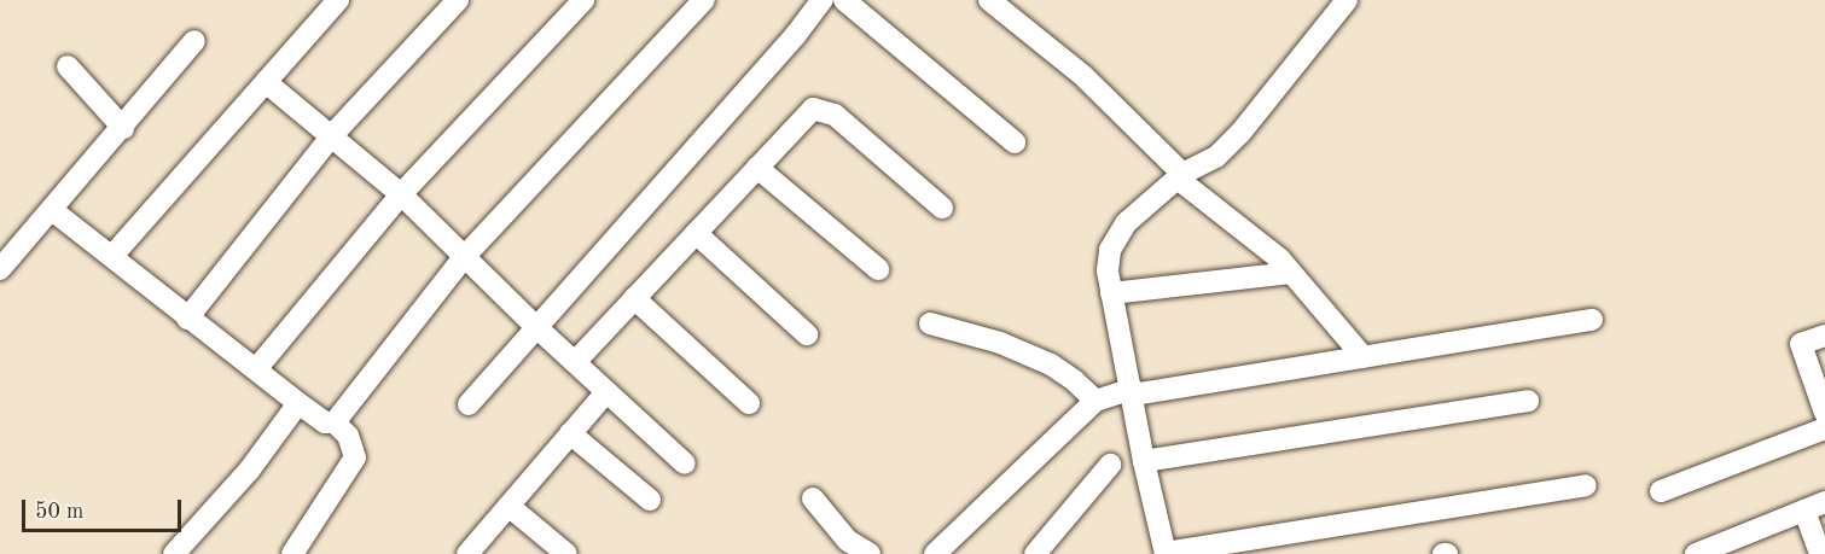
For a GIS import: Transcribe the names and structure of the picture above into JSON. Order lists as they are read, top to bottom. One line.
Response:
{"scale_bar":"50 m"}
